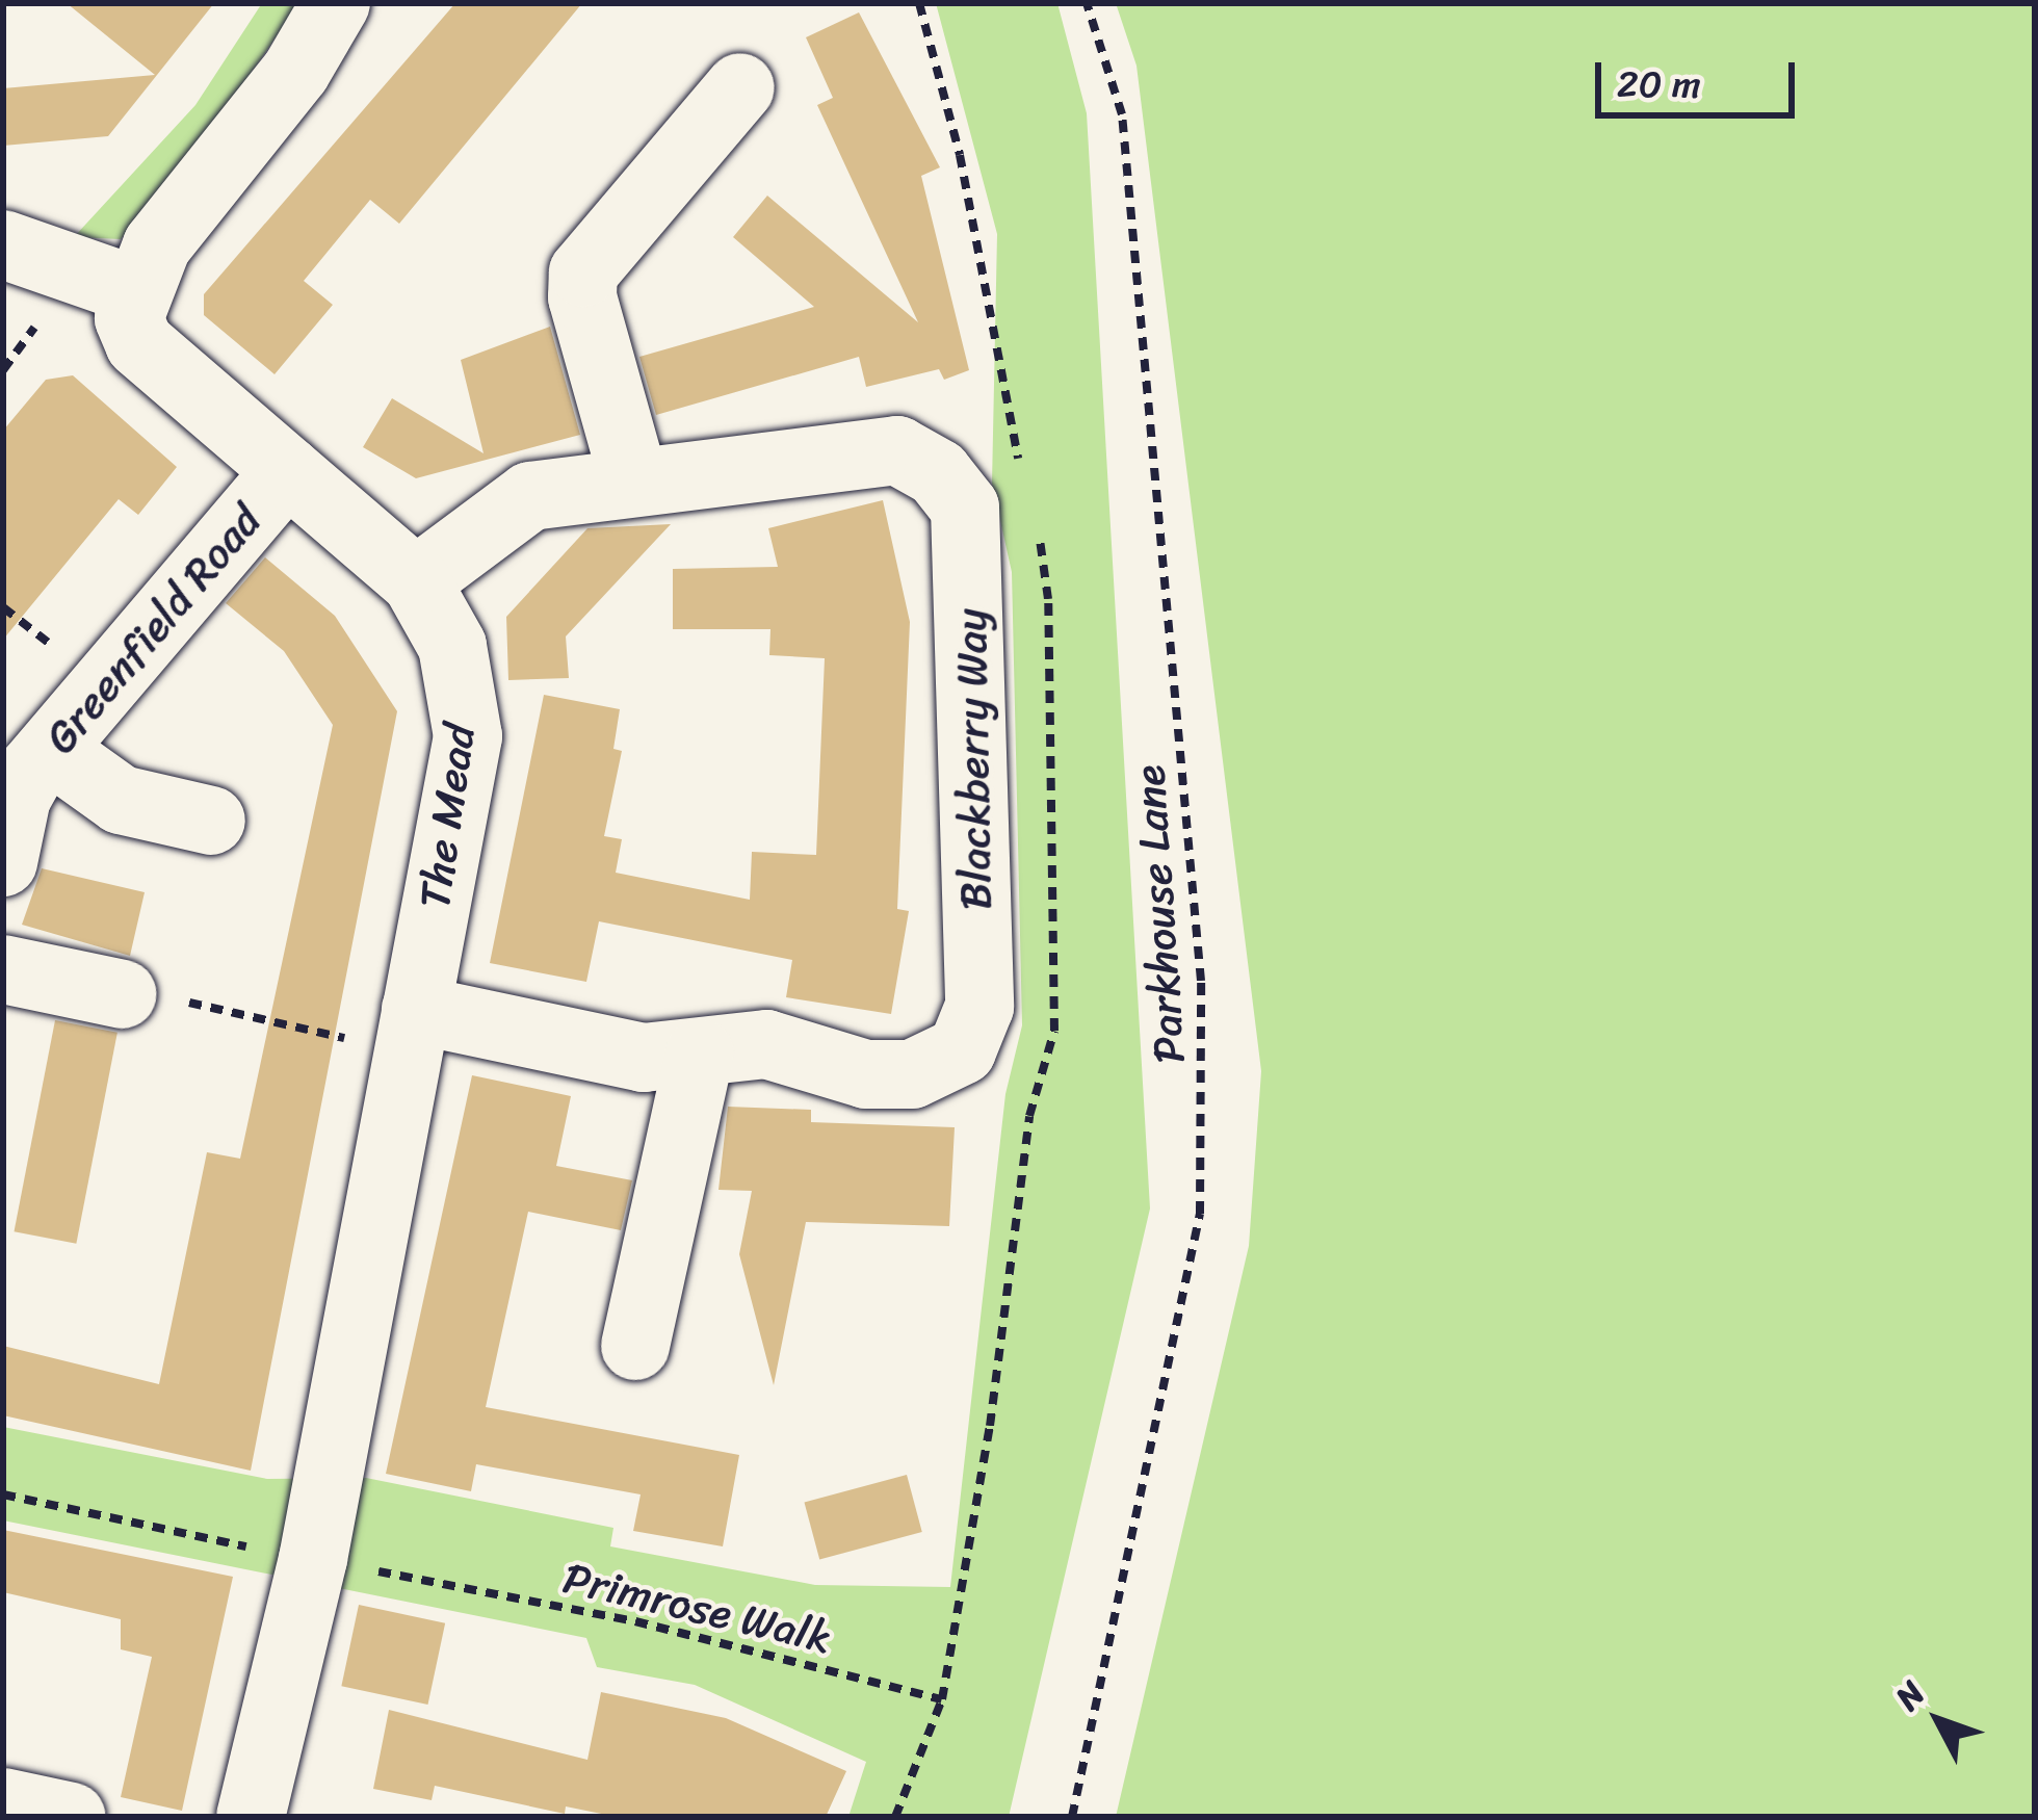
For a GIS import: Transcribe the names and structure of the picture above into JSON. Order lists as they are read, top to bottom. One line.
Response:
{"streets":{"street":["Greenfield Road","Blackberry Way","The Mead"],"path":["Parkhouse Lane","Primrose Walk"]},"crossings":[["Greenfield Road","The Mead"],["Blackberry Way","The Mead"],["The Mead","Primrose Walk"]],"scale_bar":"20 m","north":"top left"}
